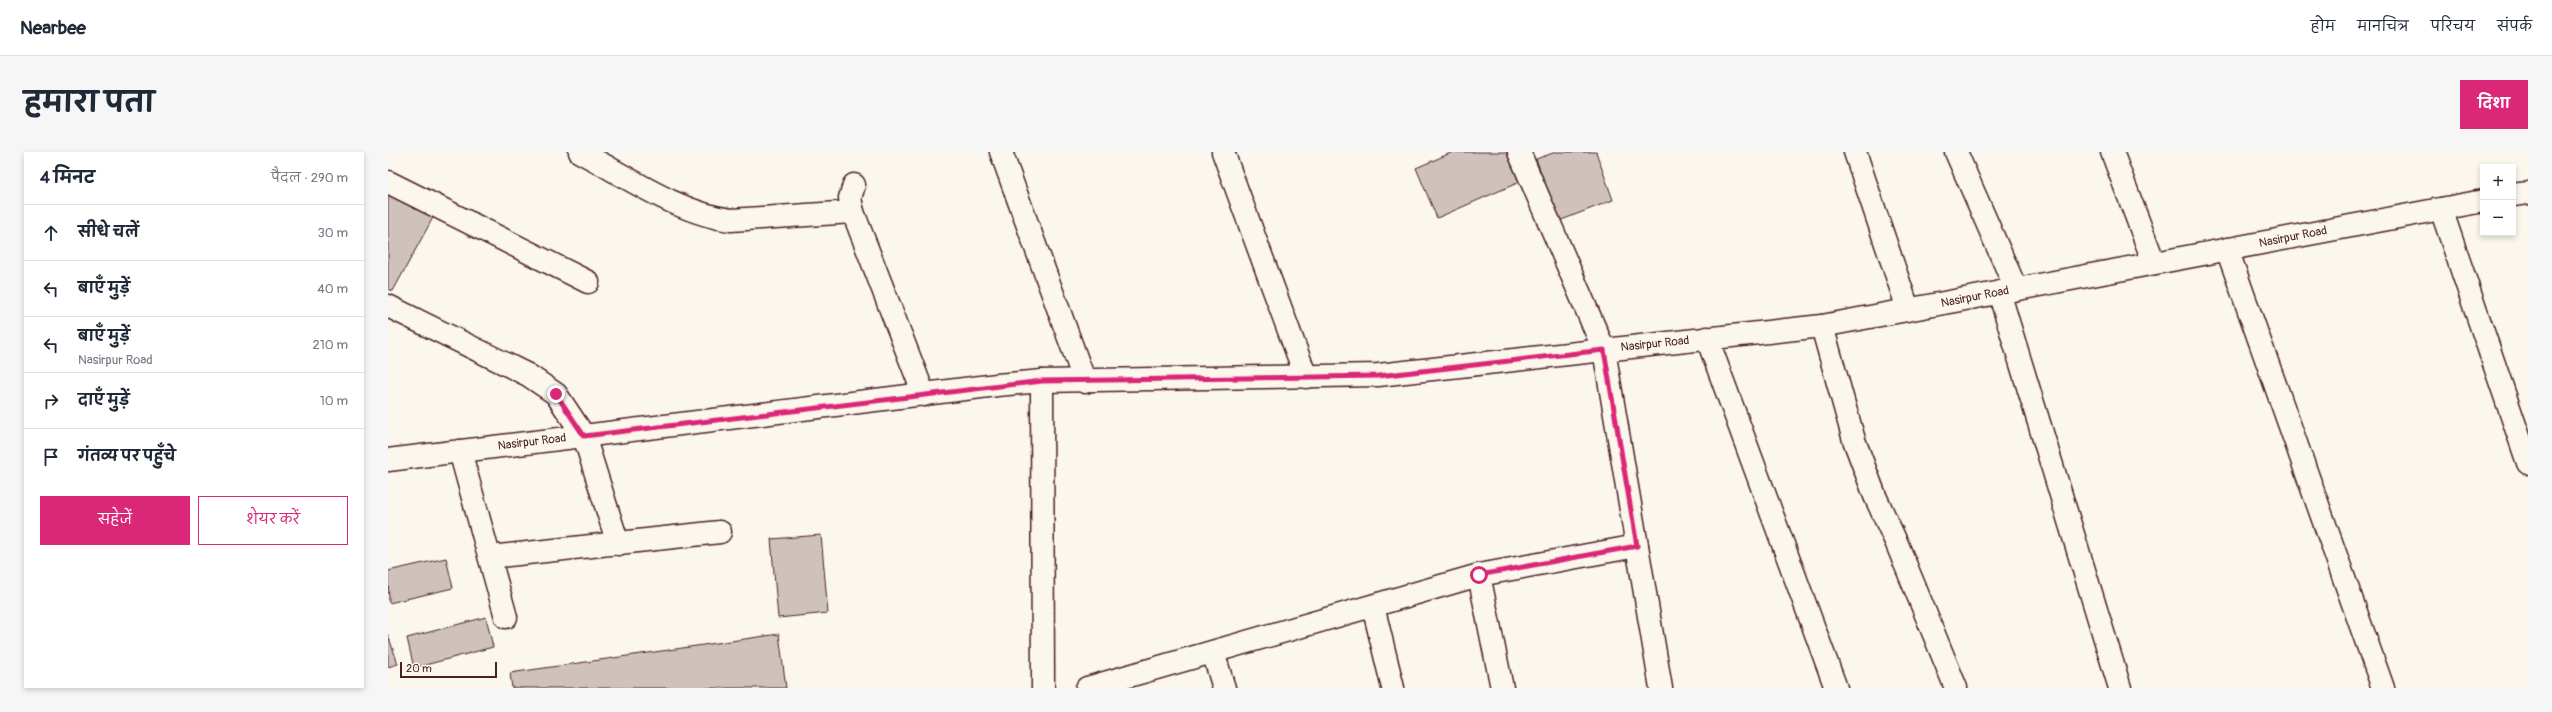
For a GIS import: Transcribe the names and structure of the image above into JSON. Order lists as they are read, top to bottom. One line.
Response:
{"streets":{"street":["Nasirpur Road"]},"scale_bar":"20 m","page":{"header":"Nearbee","nav":["होम","मानचित्र","परिचय","संपर्क"],"title":"हमारा पता","buttons":["दिशा",["सहेजें","शेयर करें"]],"heading":["4 मिनट","पैदल · 290 m"],"map_buttons":["+","−"],"list":[["सीधे चलें","30 m"],["बाएँ मुड़ें","40 m"],["बाएँ मुड़ें","Nasirpur Road","210 m"],["दाएँ मुड़ें","10 m"],"गंतव्य पर पहुँचे"],"scale":"20 m"}}
